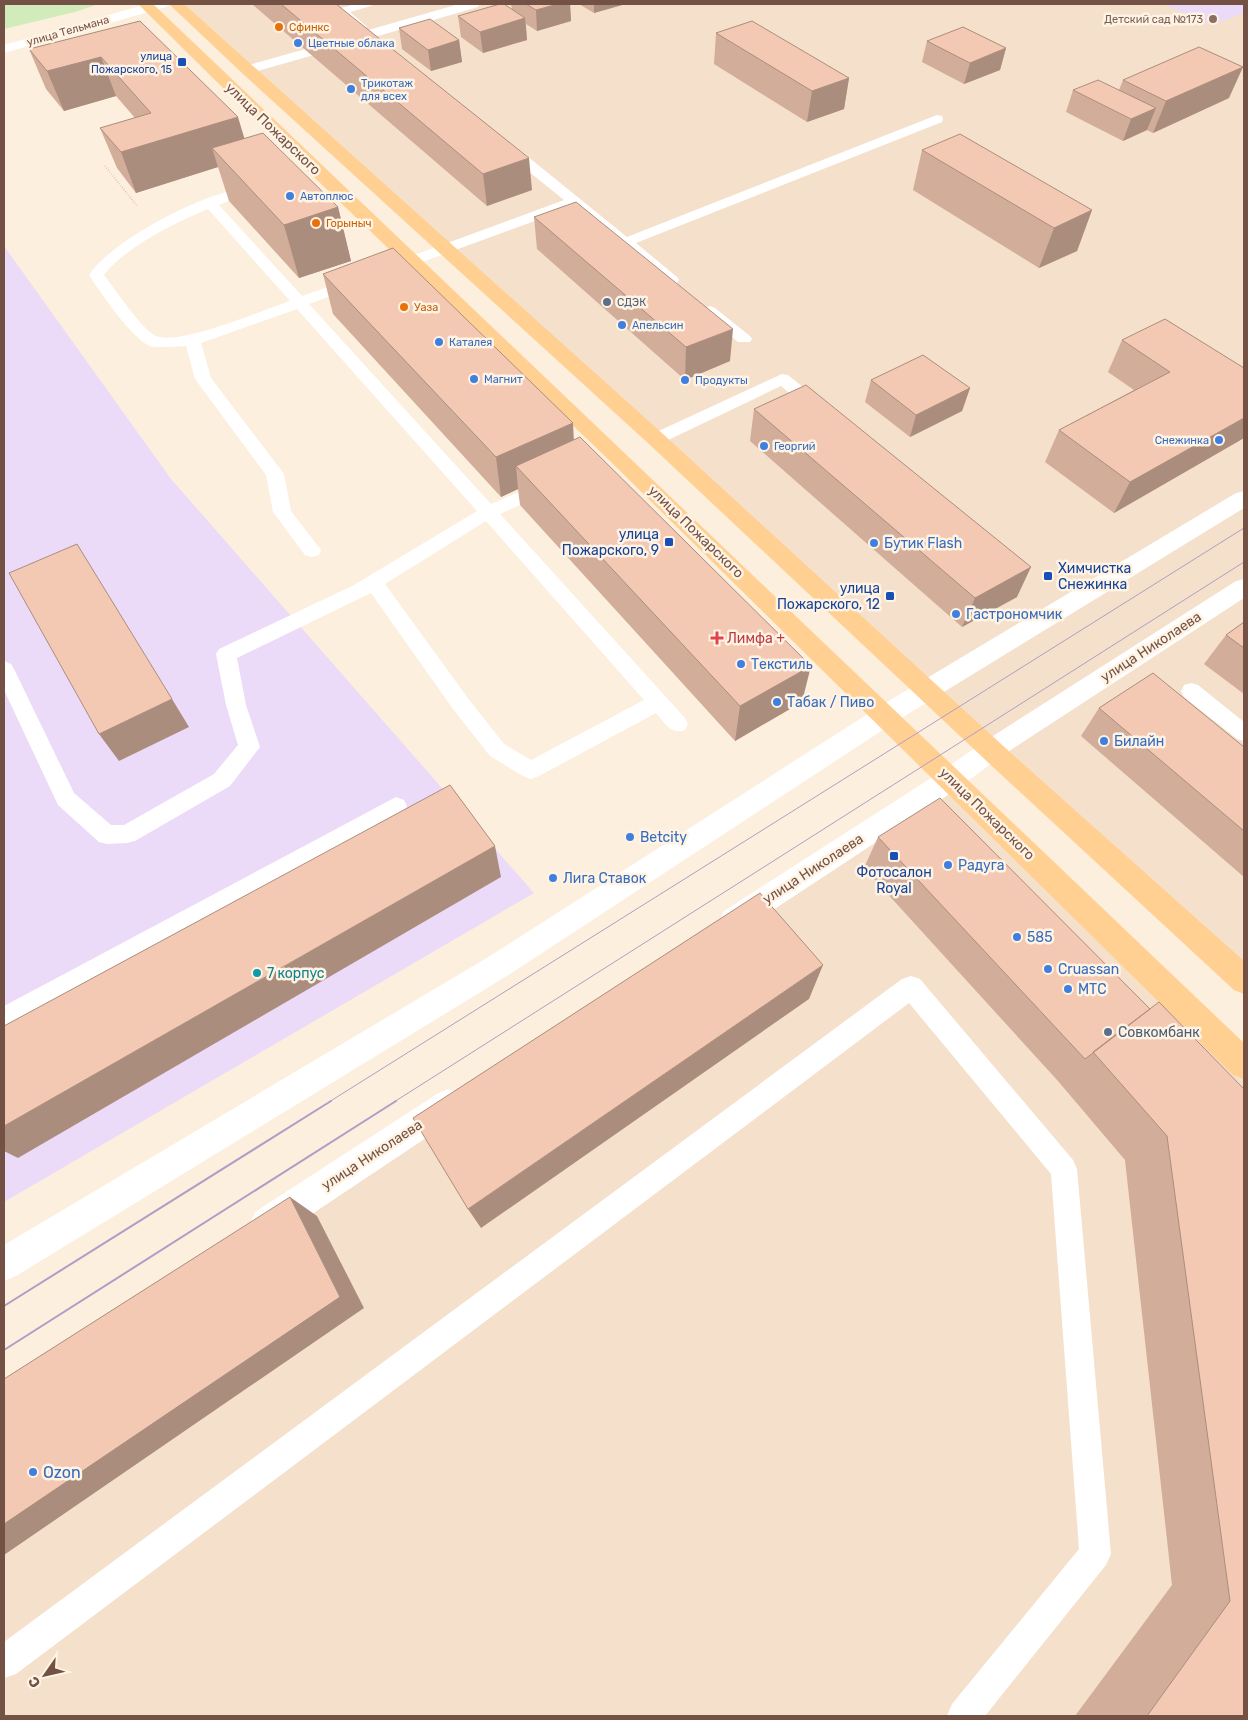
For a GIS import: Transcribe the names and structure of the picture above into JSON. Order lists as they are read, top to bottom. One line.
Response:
{"streets":{"main road":["улица Пожарского"],"street":["улица Тельмана","улица Николаева"]},"crossings":[["улица Тельмана","улица Пожарского"],["улица Пожарского","улица Николаева"]],"places":{"other":["Детский сад №173","Сфинкс","Цветные облака","Трикотаж для всех","Автоплюс","Горыныч","СДЭК","Уаза","Апельсин","Каталея","Магнит","Продукты","Снежинка","Георгий","Бутик Flash","Гастрономчик","Текстиль","Табак / Пиво","Билайн","Betcity","Радуга","Лига Ставок","585","Cruassan","7 корпус","МТС","Совкомбанк","Ozon"],"transit":["улица Пожарского, 15","улица Пожарского, 9","Химчистка Снежинка","улица Пожарского, 12","Фотосалон Royal"],"health":["Лимфа +"]},"north":"bottom left"}
